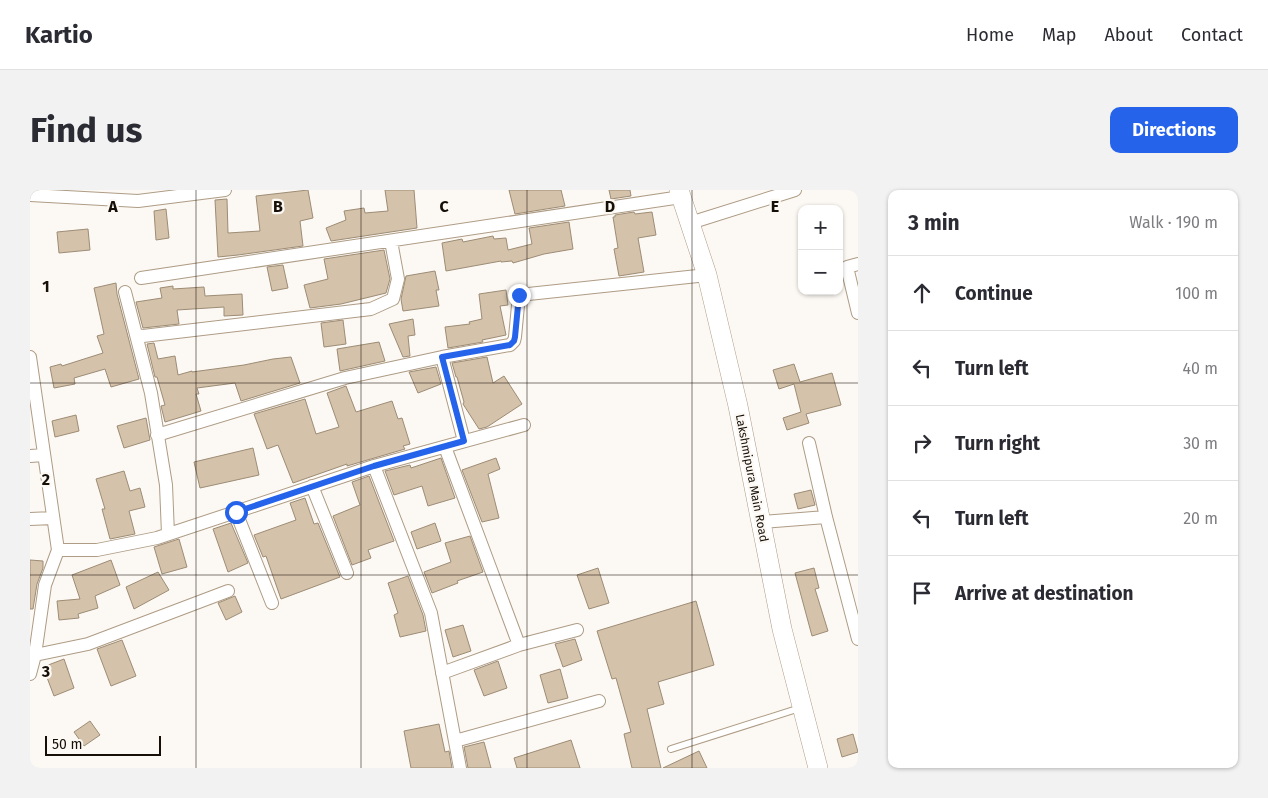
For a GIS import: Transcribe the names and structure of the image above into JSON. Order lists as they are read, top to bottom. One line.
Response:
{"streets":{"main road":["Lakshmipura Main Road"]},"scale_bar":"50 m","page":{"header":"Kartio","nav":["Home","Map","About","Contact"],"buttons":"Directions","title":"Find us","heading":["3 min","Walk · 190 m"],"map_buttons":["+","−"],"list":[["Continue","100 m"],["Turn left","40 m"],["Turn right","30 m"],["Turn left","20 m"],"Arrive at destination"],"scale":"50 m"},"grid":{"columns":["A","B","C","D","E"],"rows":["1","2","3"]}}
